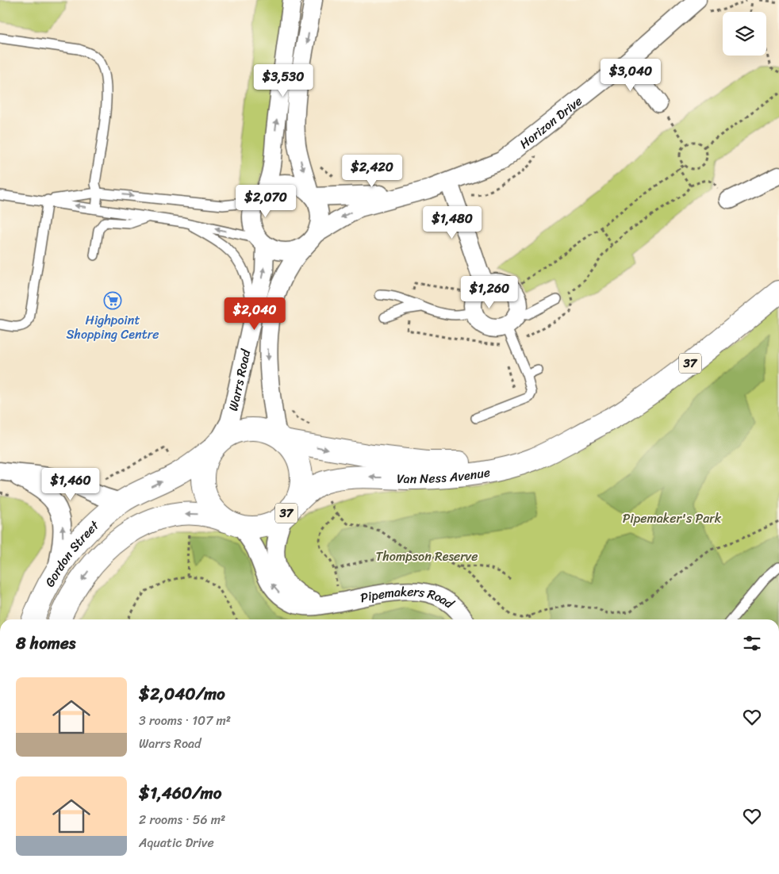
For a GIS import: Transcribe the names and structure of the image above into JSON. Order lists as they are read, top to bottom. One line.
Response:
{"streets":{"main road":["37","Van Ness Avenue","Gordon Street"],"street":["Horizon Drive","Warrs Road","Pipemakers Road"]},"crossings":[["Horizon Drive","Warrs Road"],["37","Warrs Road"],["37","Van Ness Avenue"],["37","Gordon Street"],["37","Pipemakers Road"],["Warrs Road","Van Ness Avenue"],["Warrs Road","Gordon Street"],["Warrs Road","Pipemakers Road"],["Van Ness Avenue","Gordon Street"],["Van Ness Avenue","Pipemakers Road"],["Gordon Street","Pipemakers Road"]],"one_way":["Pipemakers Road"],"parks":["Pipemaker's Park","Thompson Reserve"],"places":{"supermarket":["Highpoint Shopping Centre"]},"page":{"price":["$3,040","$3,530","$2,420","$2,070","$1,480","$1,260","$2,040","$1,460"],"heading":"8 homes","list":[{"name":"$2,040/mo","note":"3 rooms · 107 m² · Warrs Road"},{"name":"$1,460/mo","note":"2 rooms · 56 m² · Aquatic Drive"}]}}
